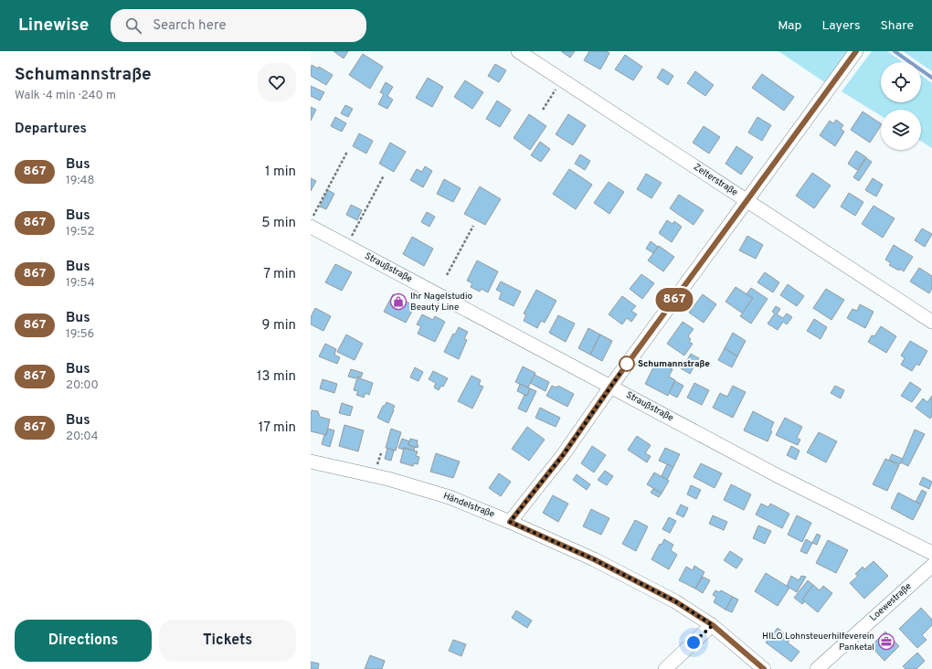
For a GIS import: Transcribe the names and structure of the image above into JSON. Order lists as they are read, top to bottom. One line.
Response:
{"streets":{"street":["Zelterstraße","Straußstraße","Händelstraße","Loewestraße"]},"places":{"shop":["Ihr Nagelstudio Beauty Line"],"other":["Schumannstraße"],"office":["HILO Lohnsteuerhilfeverein Panketal"]},"lines":["bus line 867"],"page":{"header":"Linewise","search":"Search here","nav":["Map","Layers","Share"],"heading":[["Schumannstraße","Walk · 4 min · 240 m"],"Departures"],"on_map":"867","list":[{"mark":"867","name":"Bus","note":"19:48","value":"1 min"},{"mark":"867","name":"Bus","note":"19:52","value":"5 min"},{"mark":"867","name":"Bus","note":"19:54","value":"7 min"},{"mark":"867","name":"Bus","note":"19:56","value":"9 min"},{"mark":"867","name":"Bus","note":"20:00","value":"13 min"},{"mark":"867","name":"Bus","note":"20:04","value":"17 min"}],"buttons":["Directions","Tickets"]}}
